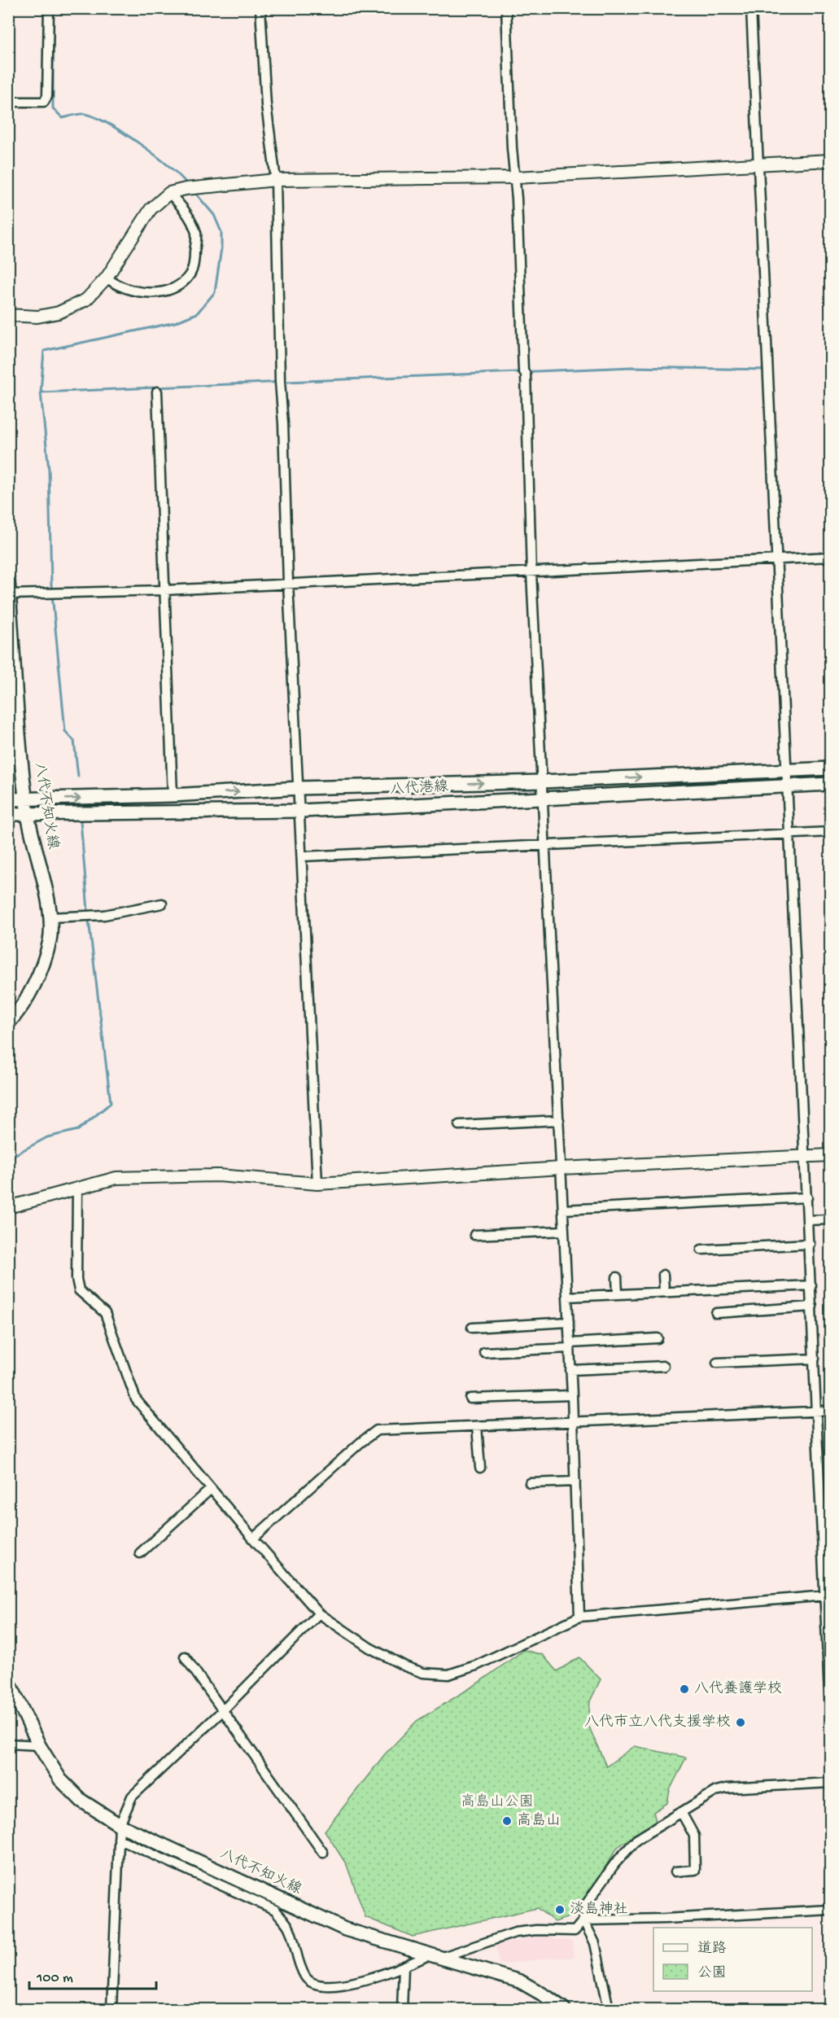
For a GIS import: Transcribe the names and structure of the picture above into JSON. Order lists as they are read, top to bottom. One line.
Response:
{"streets":{"main road":["八代港線","八代不知火線"]},"crossings":[["八代港線","八代不知火線"]],"parks":["高島山公園"],"places":["八代養護学校","八代市立八代支援学校","高島山","淡島神社"],"legend":["道路","公園"],"scale_bar":"100 m"}
